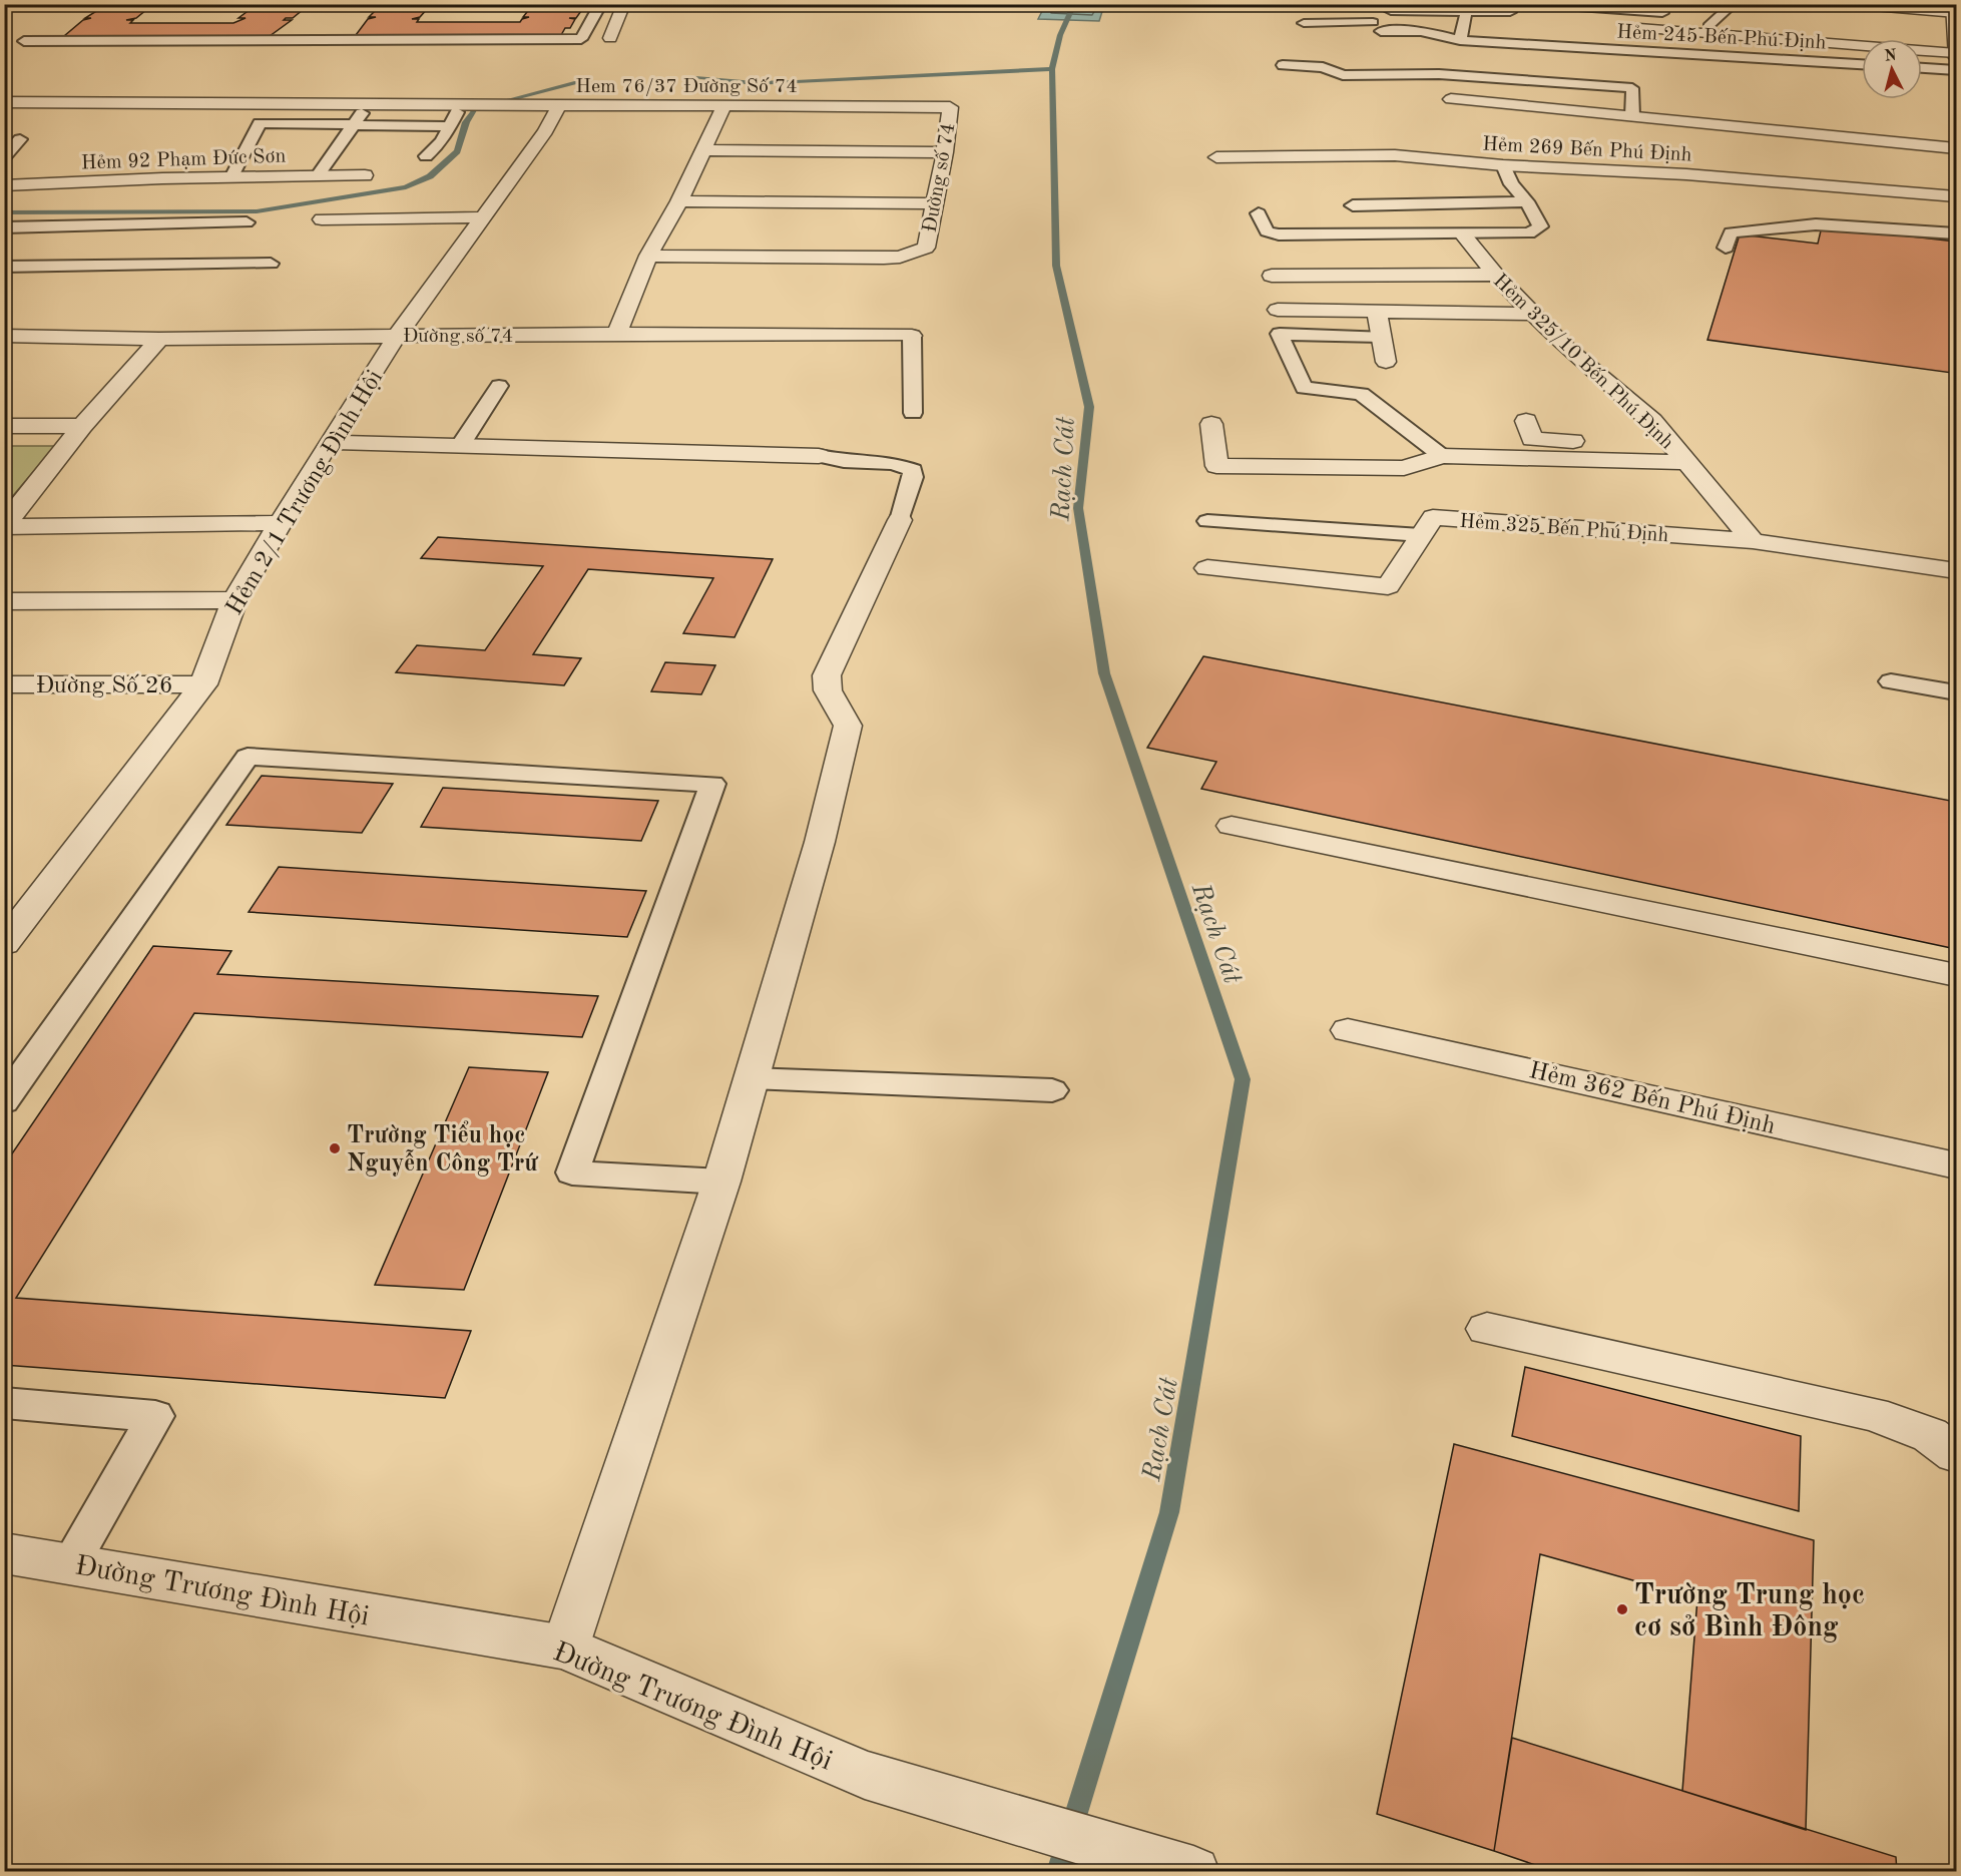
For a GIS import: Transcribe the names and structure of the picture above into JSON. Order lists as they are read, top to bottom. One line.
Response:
{"streets":{"street":["Hem 76/37 Đường Số 74","Hẻm 269 Bến Phú Định","Hẻm 92 Phạm Đức Sơn","Đường số 74","Hẻm 325/10 Bến Phú Định","Hẻm 2/1 Trương Đình Hội","Hẻm 325 Bến Phú Định","Đường Số 26","Hẻm 362 Bến Phú Định","Đường Trương Đình Hội"],"lane":["Hẻm 245 Bến Phú Định"]},"crossings":[["Hem 76/37 Đường Số 74","Đường số 74"],["Hem 76/37 Đường Số 74","Hẻm 2/1 Trương Đình Hội"],["Đường số 74","Hẻm 2/1 Trương Đình Hội"],["Hẻm 325/10 Bến Phú Định","Hẻm 325 Bến Phú Định"],["Hẻm 2/1 Trương Đình Hội","Đường Số 26"]],"water":["Rạch Cát"],"places":["Trường Tiểu học Nguyễn Công Trứ","Trường Trung học cơ sở Bình Đông"],"north":"top"}
